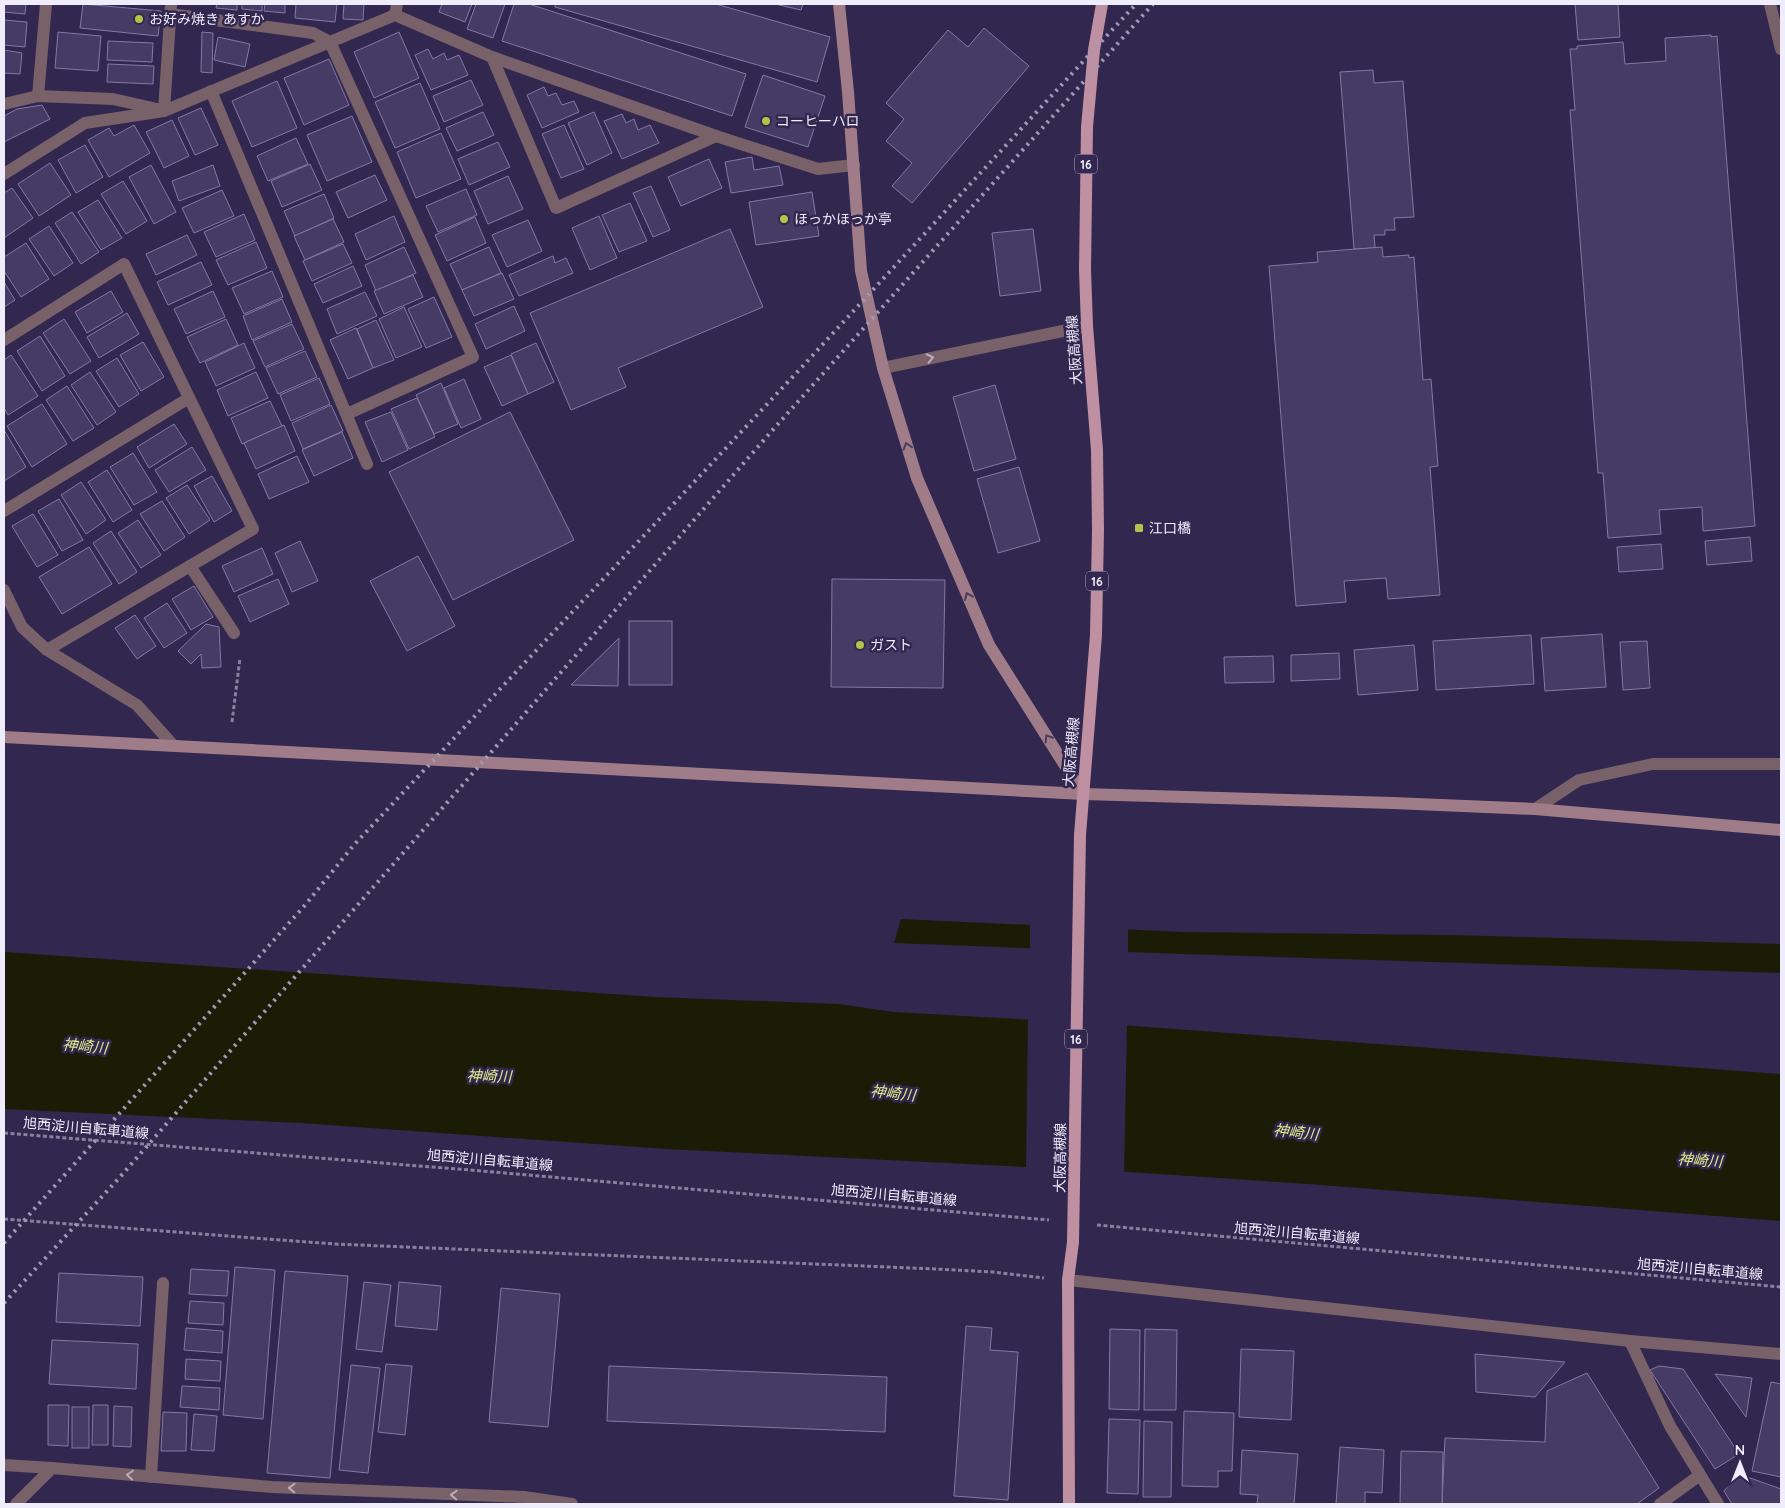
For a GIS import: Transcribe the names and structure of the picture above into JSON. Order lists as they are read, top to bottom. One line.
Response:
{"streets":{"main road":["16","大阪高槻線"],"path":["旭西淀川自転車道線"]},"water":["神崎川"],"places":{"other":["お好み焼き あすか","コーヒーハロ","ほっかほっか亭","ガスト"],"transit":["江口橋"]},"north":"top"}
